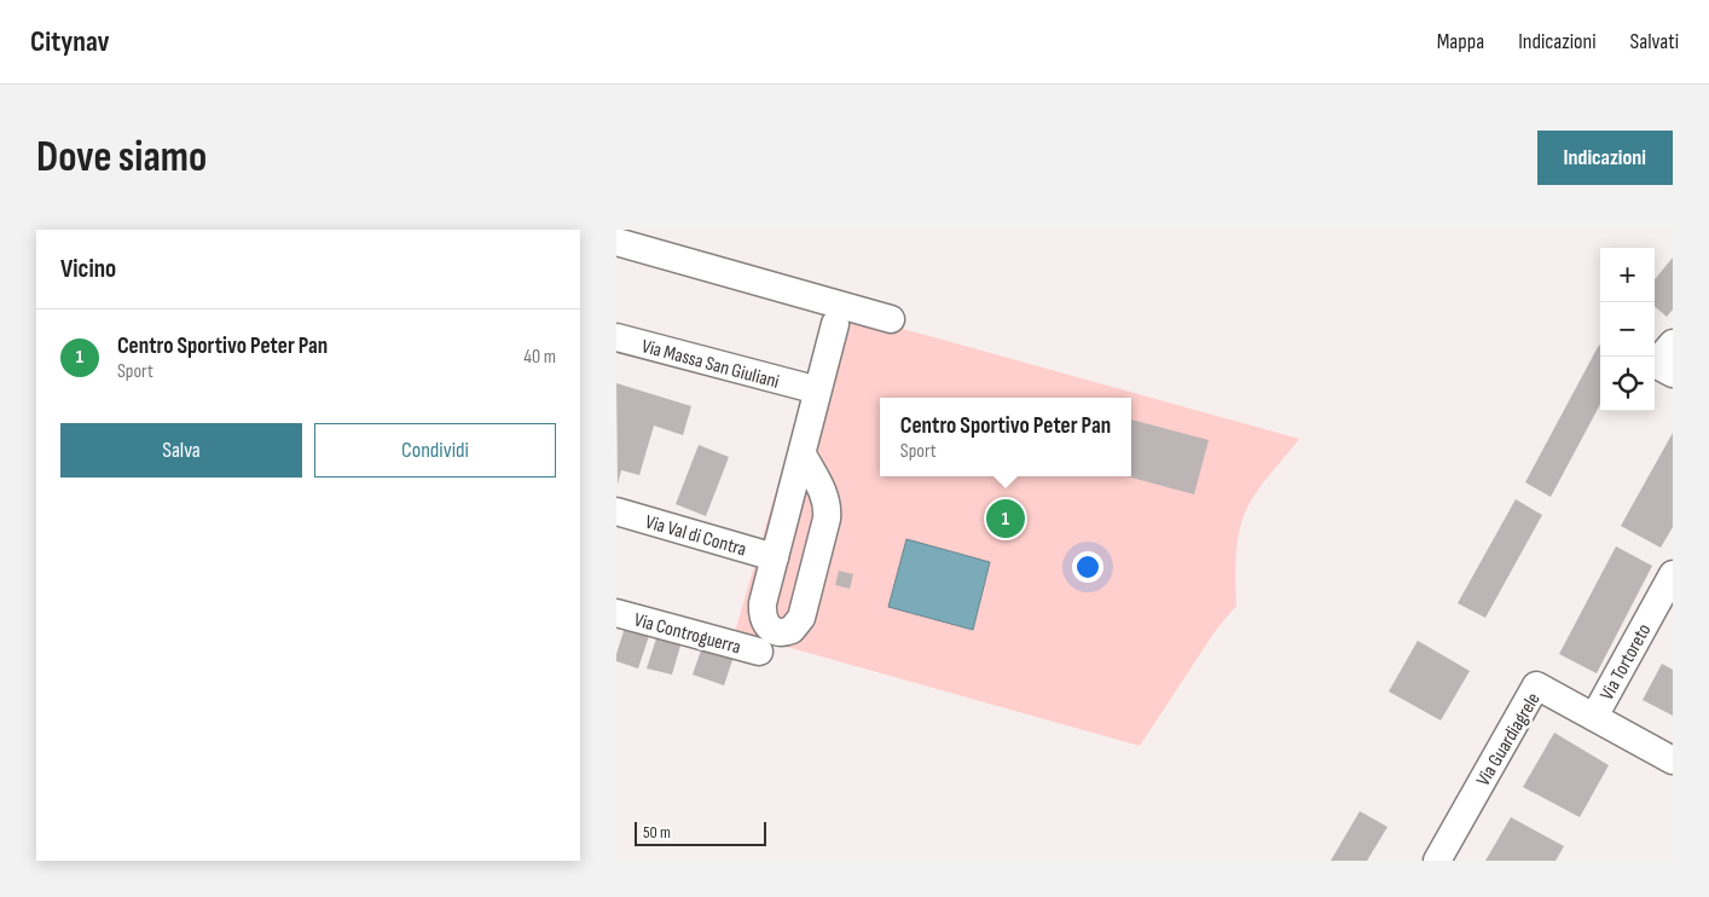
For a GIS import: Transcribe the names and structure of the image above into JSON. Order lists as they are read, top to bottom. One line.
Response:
{"streets":{"street":["Via Massa San Giuliani","Via Val di Contra","Via Controguerra","Via Tortoreto","Via Guardiagrele"]},"crossings":[["Via Tortoreto","Via Guardiagrele"]],"scale_bar":"50 m","page":{"header":"Citynav","nav":["Mappa","Indicazioni","Salvati"],"buttons":["Indicazioni",["Salva","Condividi"]],"title":"Dove siamo","heading":"Vicino","map_buttons":["+","−"],"list":[{"mark":"1","name":"Centro Sportivo Peter Pan","note":"Sport","value":"40 m"}],"popup":["Centro Sportivo Peter Pan","Sport"],"pins":"1","scale":"50 m"}}
